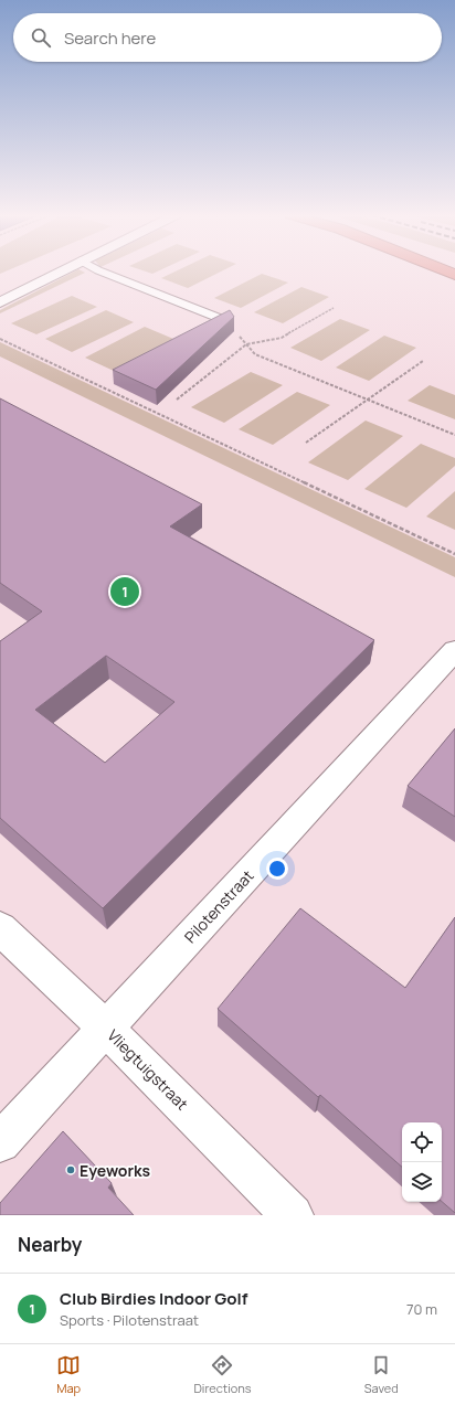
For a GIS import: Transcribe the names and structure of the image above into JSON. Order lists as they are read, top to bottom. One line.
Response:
{"streets":{"street":["Pilotenstraat","Vliegtuigstraat"]},"crossings":[["Pilotenstraat","Vliegtuigstraat"]],"places":["Eyeworks"],"page":{"search":"Search here","pins":"1","heading":"Nearby","list":[{"mark":"1","name":"Club Birdies Indoor Golf","note":"Sports · Pilotenstraat","value":"70 m"}],"nav":["Map","Directions","Saved"]}}
